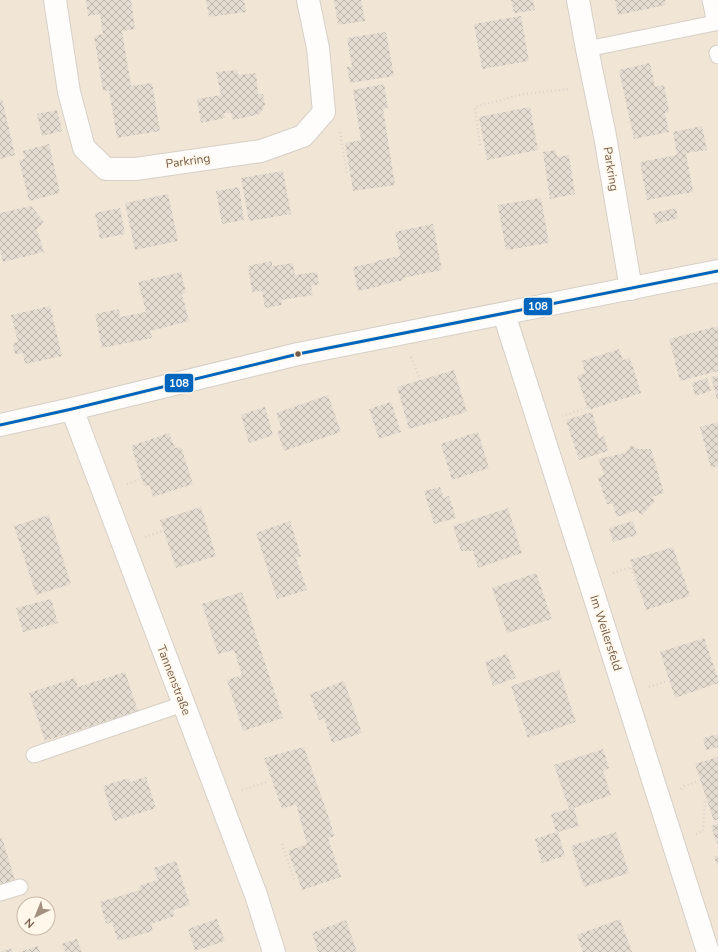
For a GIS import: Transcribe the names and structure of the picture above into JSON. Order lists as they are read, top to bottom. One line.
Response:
{"streets":{"street":["Parkring","Im Weilersfeld","Tannenstraße"]},"lines":["transit line 108"],"north":"bottom left"}
